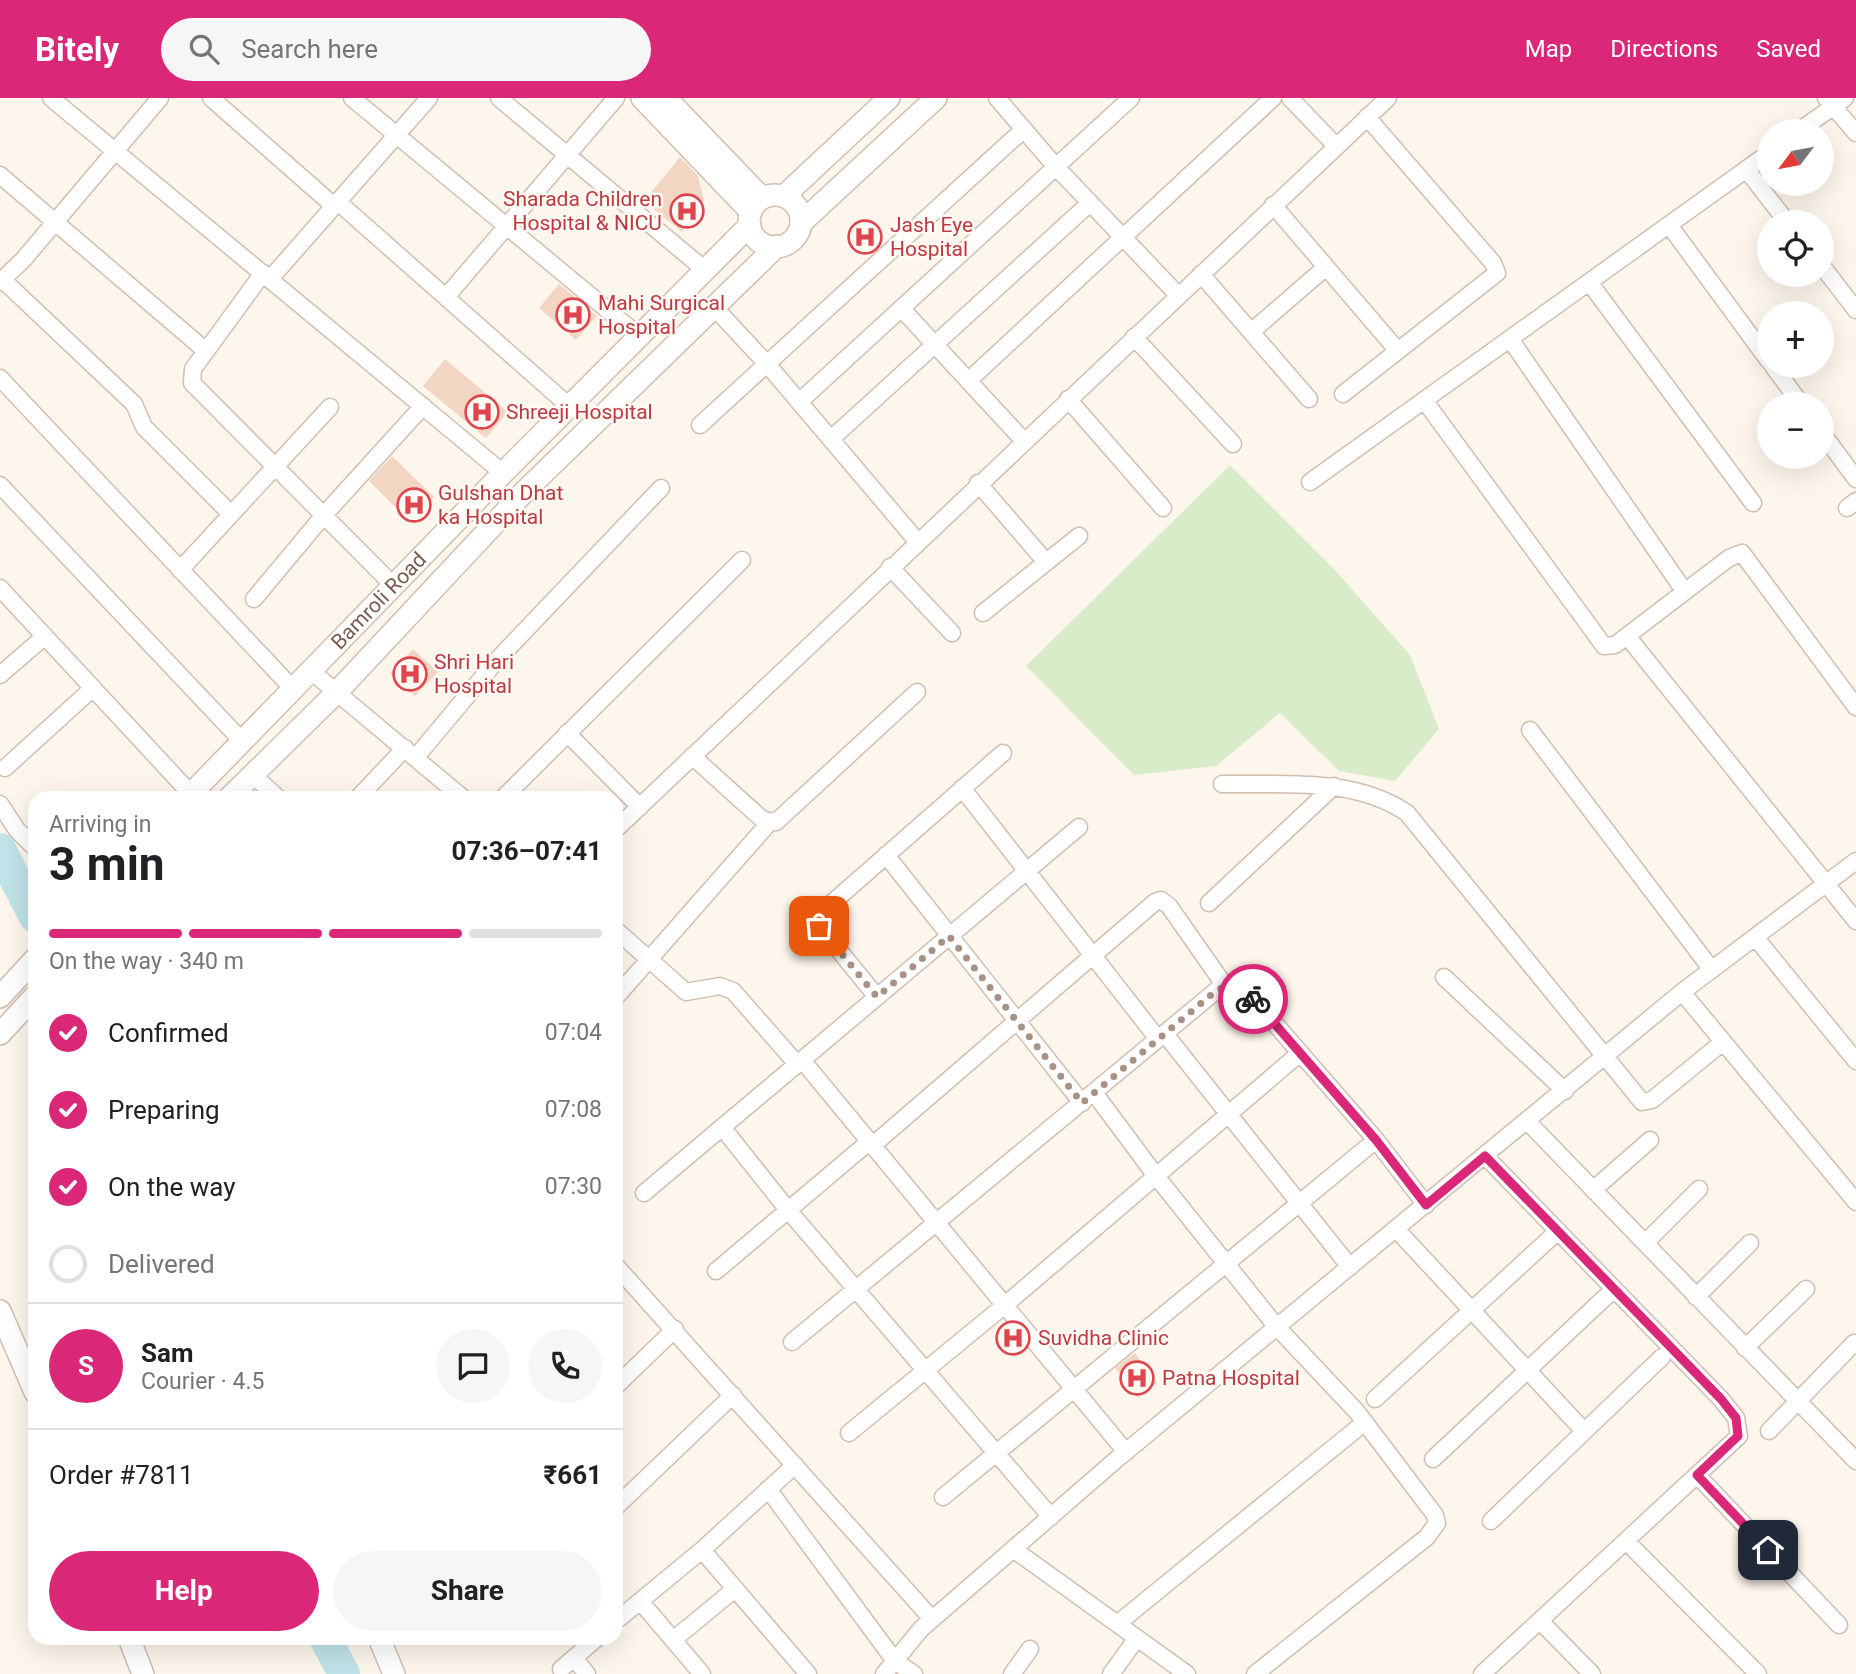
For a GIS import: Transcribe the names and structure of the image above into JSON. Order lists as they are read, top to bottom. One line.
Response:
{"streets":{"street":["Bamroli Road"]},"places":{"hospital":["Sharada Children Hospital & NICU","Jash Eye Hospital","Mahi Surgical Hospital","Shreeji Hospital","Gulshan Dhat ka Hospital","Shri Hari Hospital","Suvidha Clinic","Patna Hospital"]},"north":"bottom left","page":{"header":"Bitely","search":"Search here","nav":["Map","Directions","Saved"],"map_buttons":["+","−"],"heading":["3 min","Arriving in","07:36–07:41"],"panel":["Sam","Courier · 4.5","Order #7811","₹661"],"bar":"On the way · 340 m","list":[["Confirmed","07:04"],["Preparing","07:08"],["On the way","07:30"],"Delivered"],"round":"S","buttons":["Help","Share"]}}
